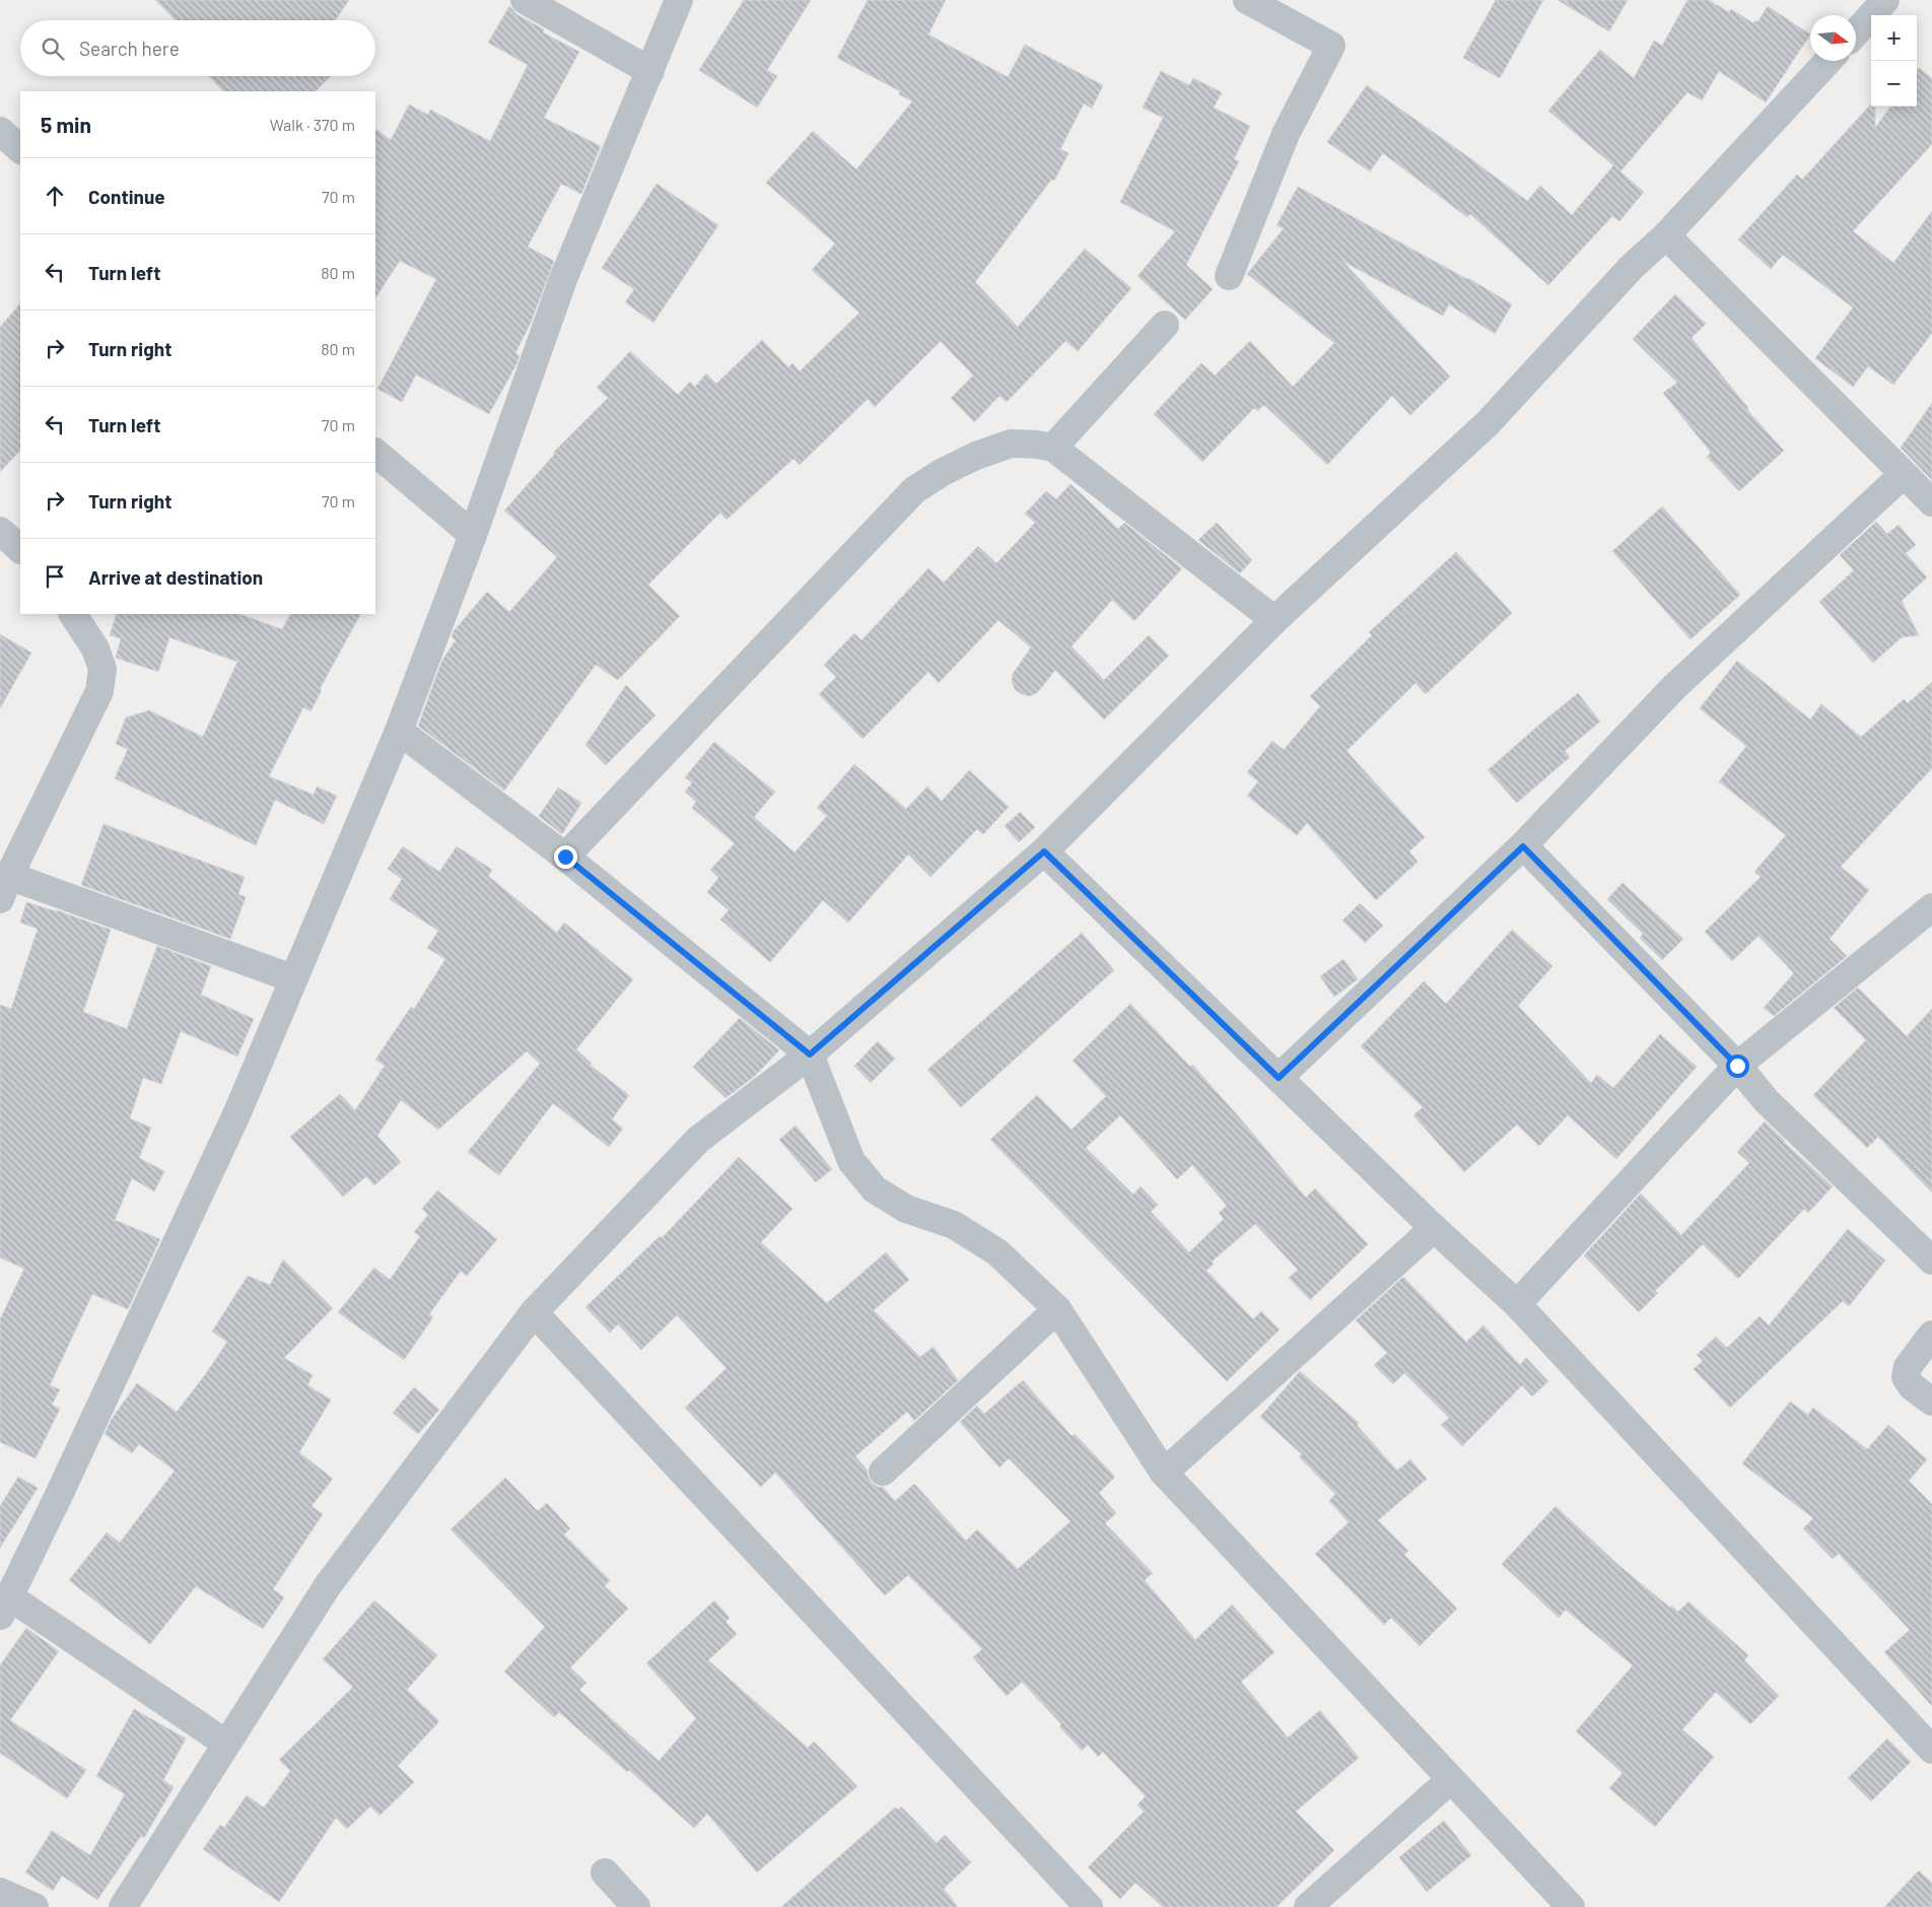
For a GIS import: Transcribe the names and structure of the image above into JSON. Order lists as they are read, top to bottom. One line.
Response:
{"north":"right","page":{"map_buttons":["+","−"],"search":"Search here","heading":["5 min","Walk · 370 m"],"list":[["Continue","70 m"],["Turn left","80 m"],["Turn right","80 m"],["Turn left","70 m"],["Turn right","70 m"],"Arrive at destination"]}}
